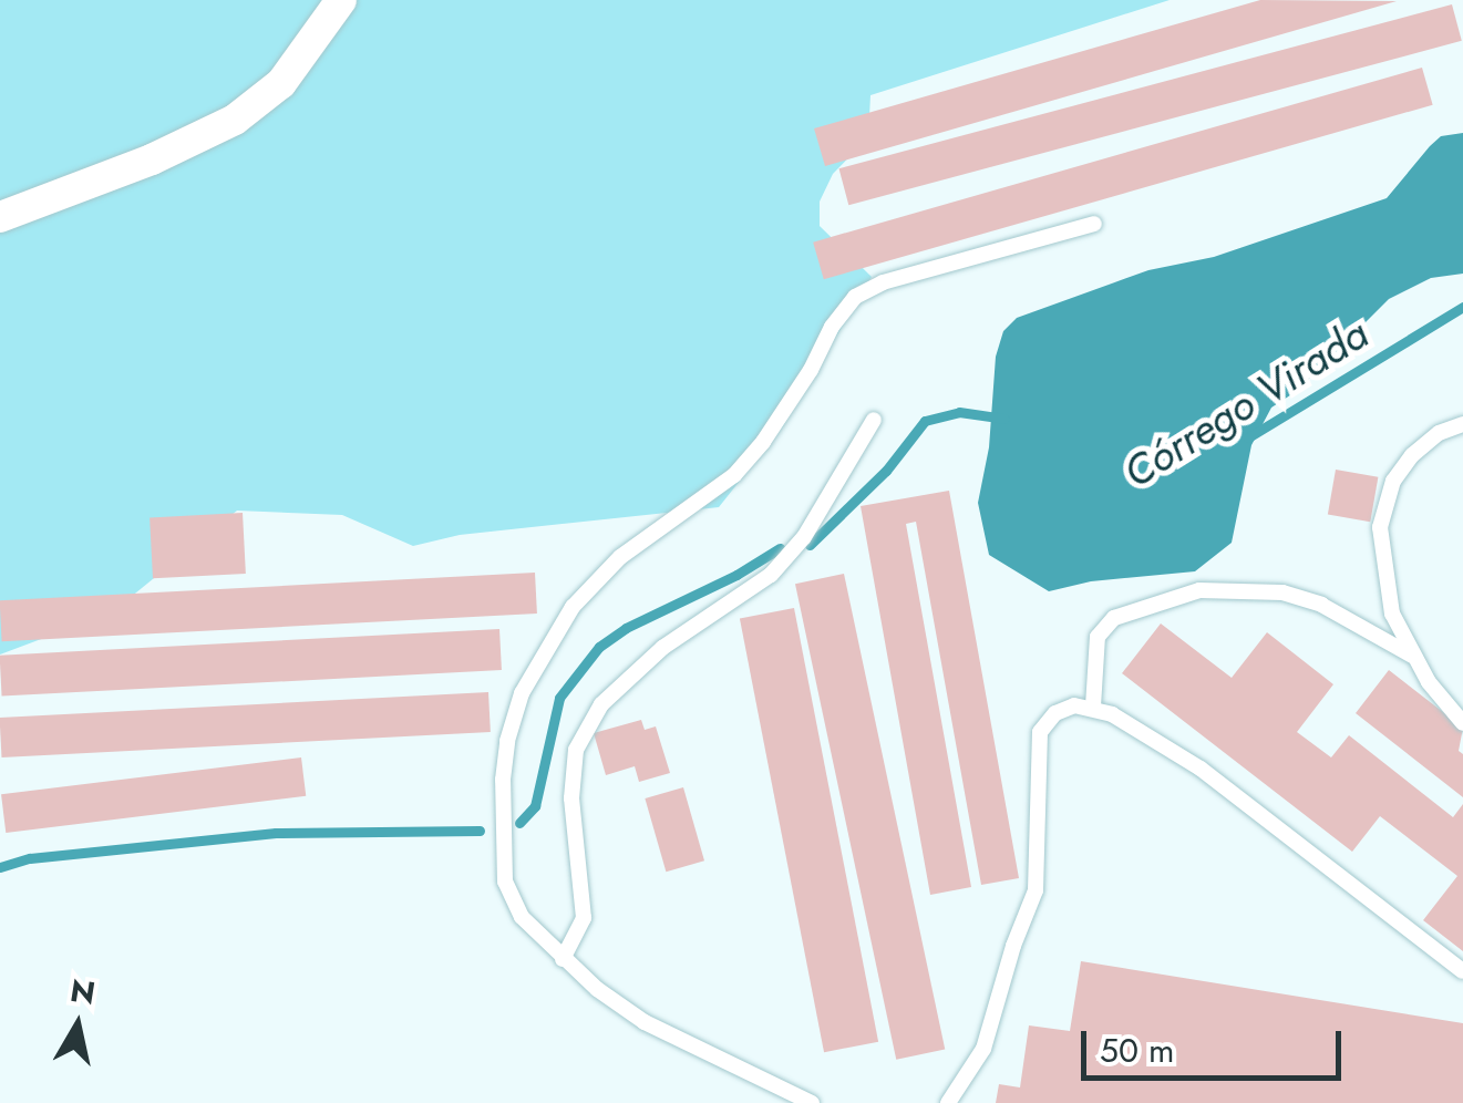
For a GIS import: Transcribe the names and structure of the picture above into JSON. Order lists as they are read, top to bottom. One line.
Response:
{"water":["Córrego Virada"],"scale_bar":"50 m","north":"top"}
